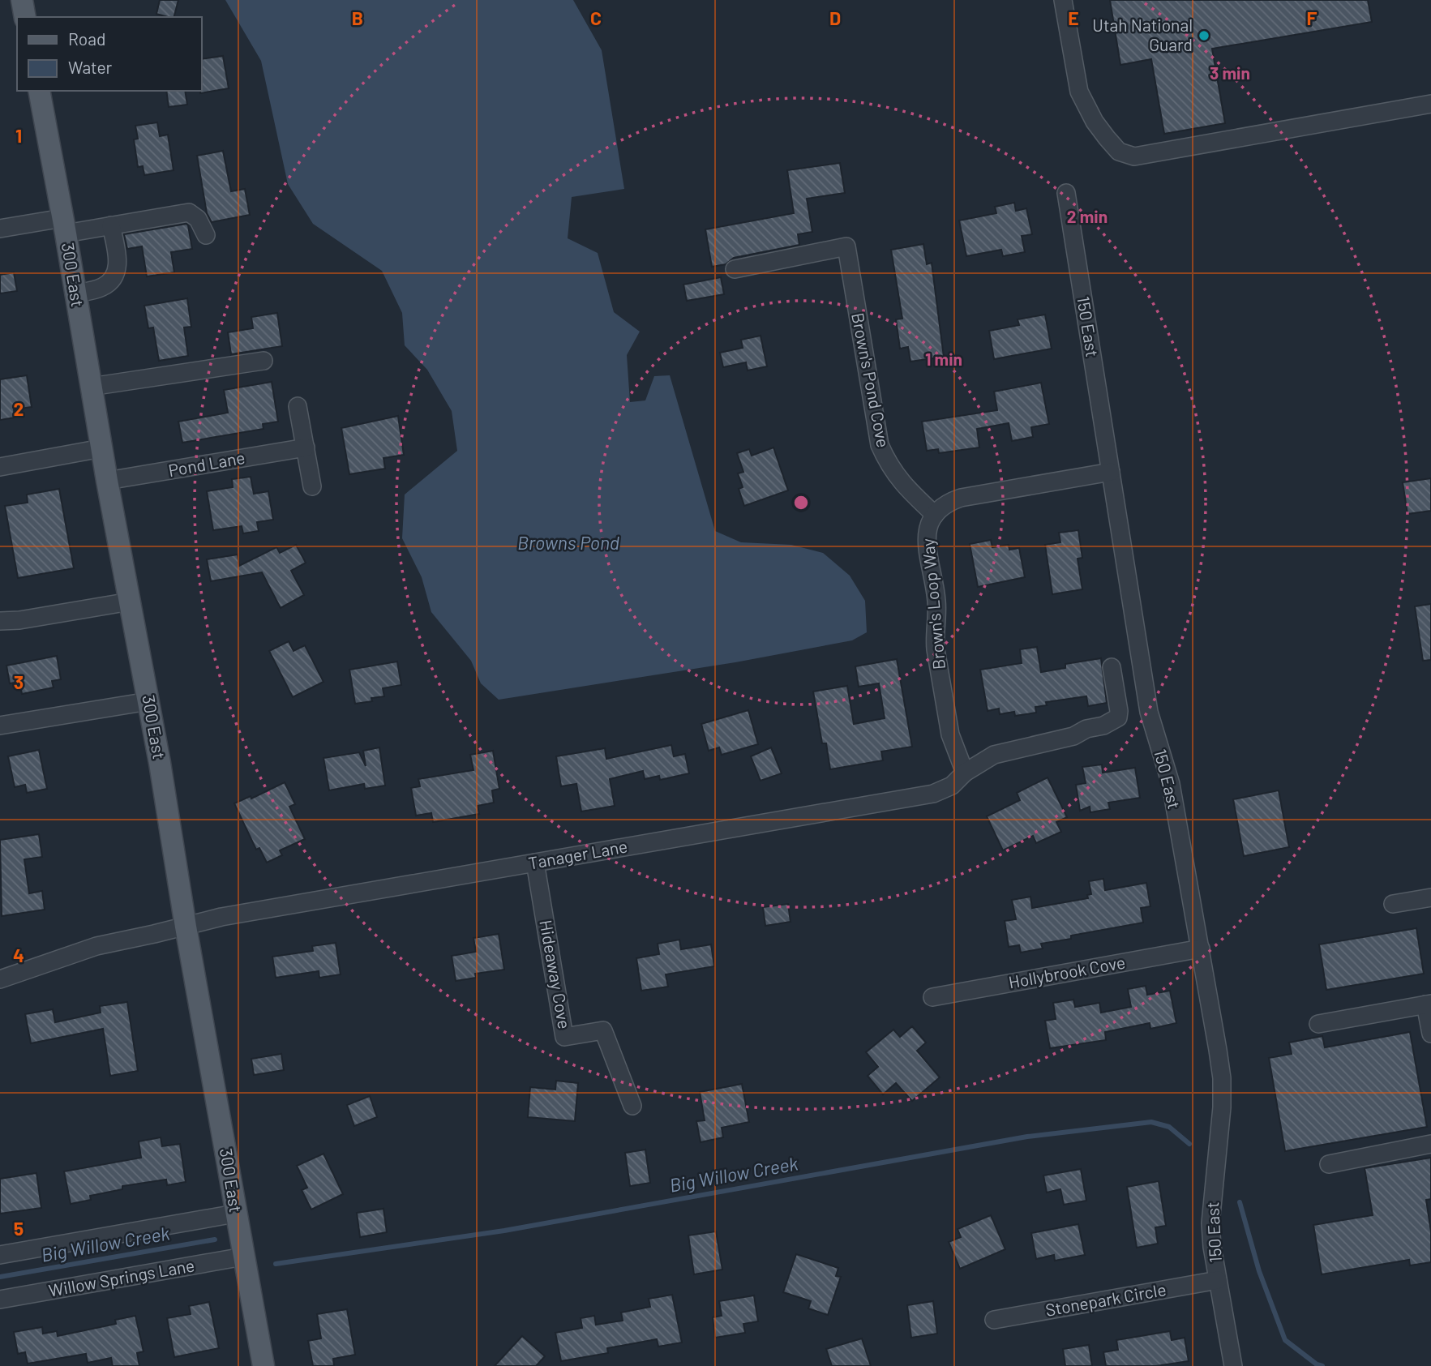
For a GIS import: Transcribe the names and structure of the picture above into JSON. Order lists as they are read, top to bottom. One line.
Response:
{"streets":{"main road":["300 East"],"street":["150 East","Brown's Pond Cove","Pond Lane","Brown's Loop Way","Tanager Lane","Hollybrook Cove","Hideaway Cove","Willow Springs Lane","Stonepark Circle"]},"crossings":[["300 East","Pond Lane"],["300 East","Tanager Lane"],["300 East","Willow Springs Lane"],["150 East","Brown's Loop Way"],["150 East","Hollybrook Cove"],["150 East","Stonepark Circle"],["Brown's Pond Cove","Brown's Loop Way"],["Brown's Loop Way","Tanager Lane"],["Tanager Lane","Hideaway Cove"]],"water":["Browns Pond","Big Willow Creek"],"places":["Utah National Guard"],"legend":["Road","Water"],"grid":{"columns":["B","C","D","E","F"],"rows":["1","2","3","4","5"]},"rings":["3 min","2 min","1 min"]}
